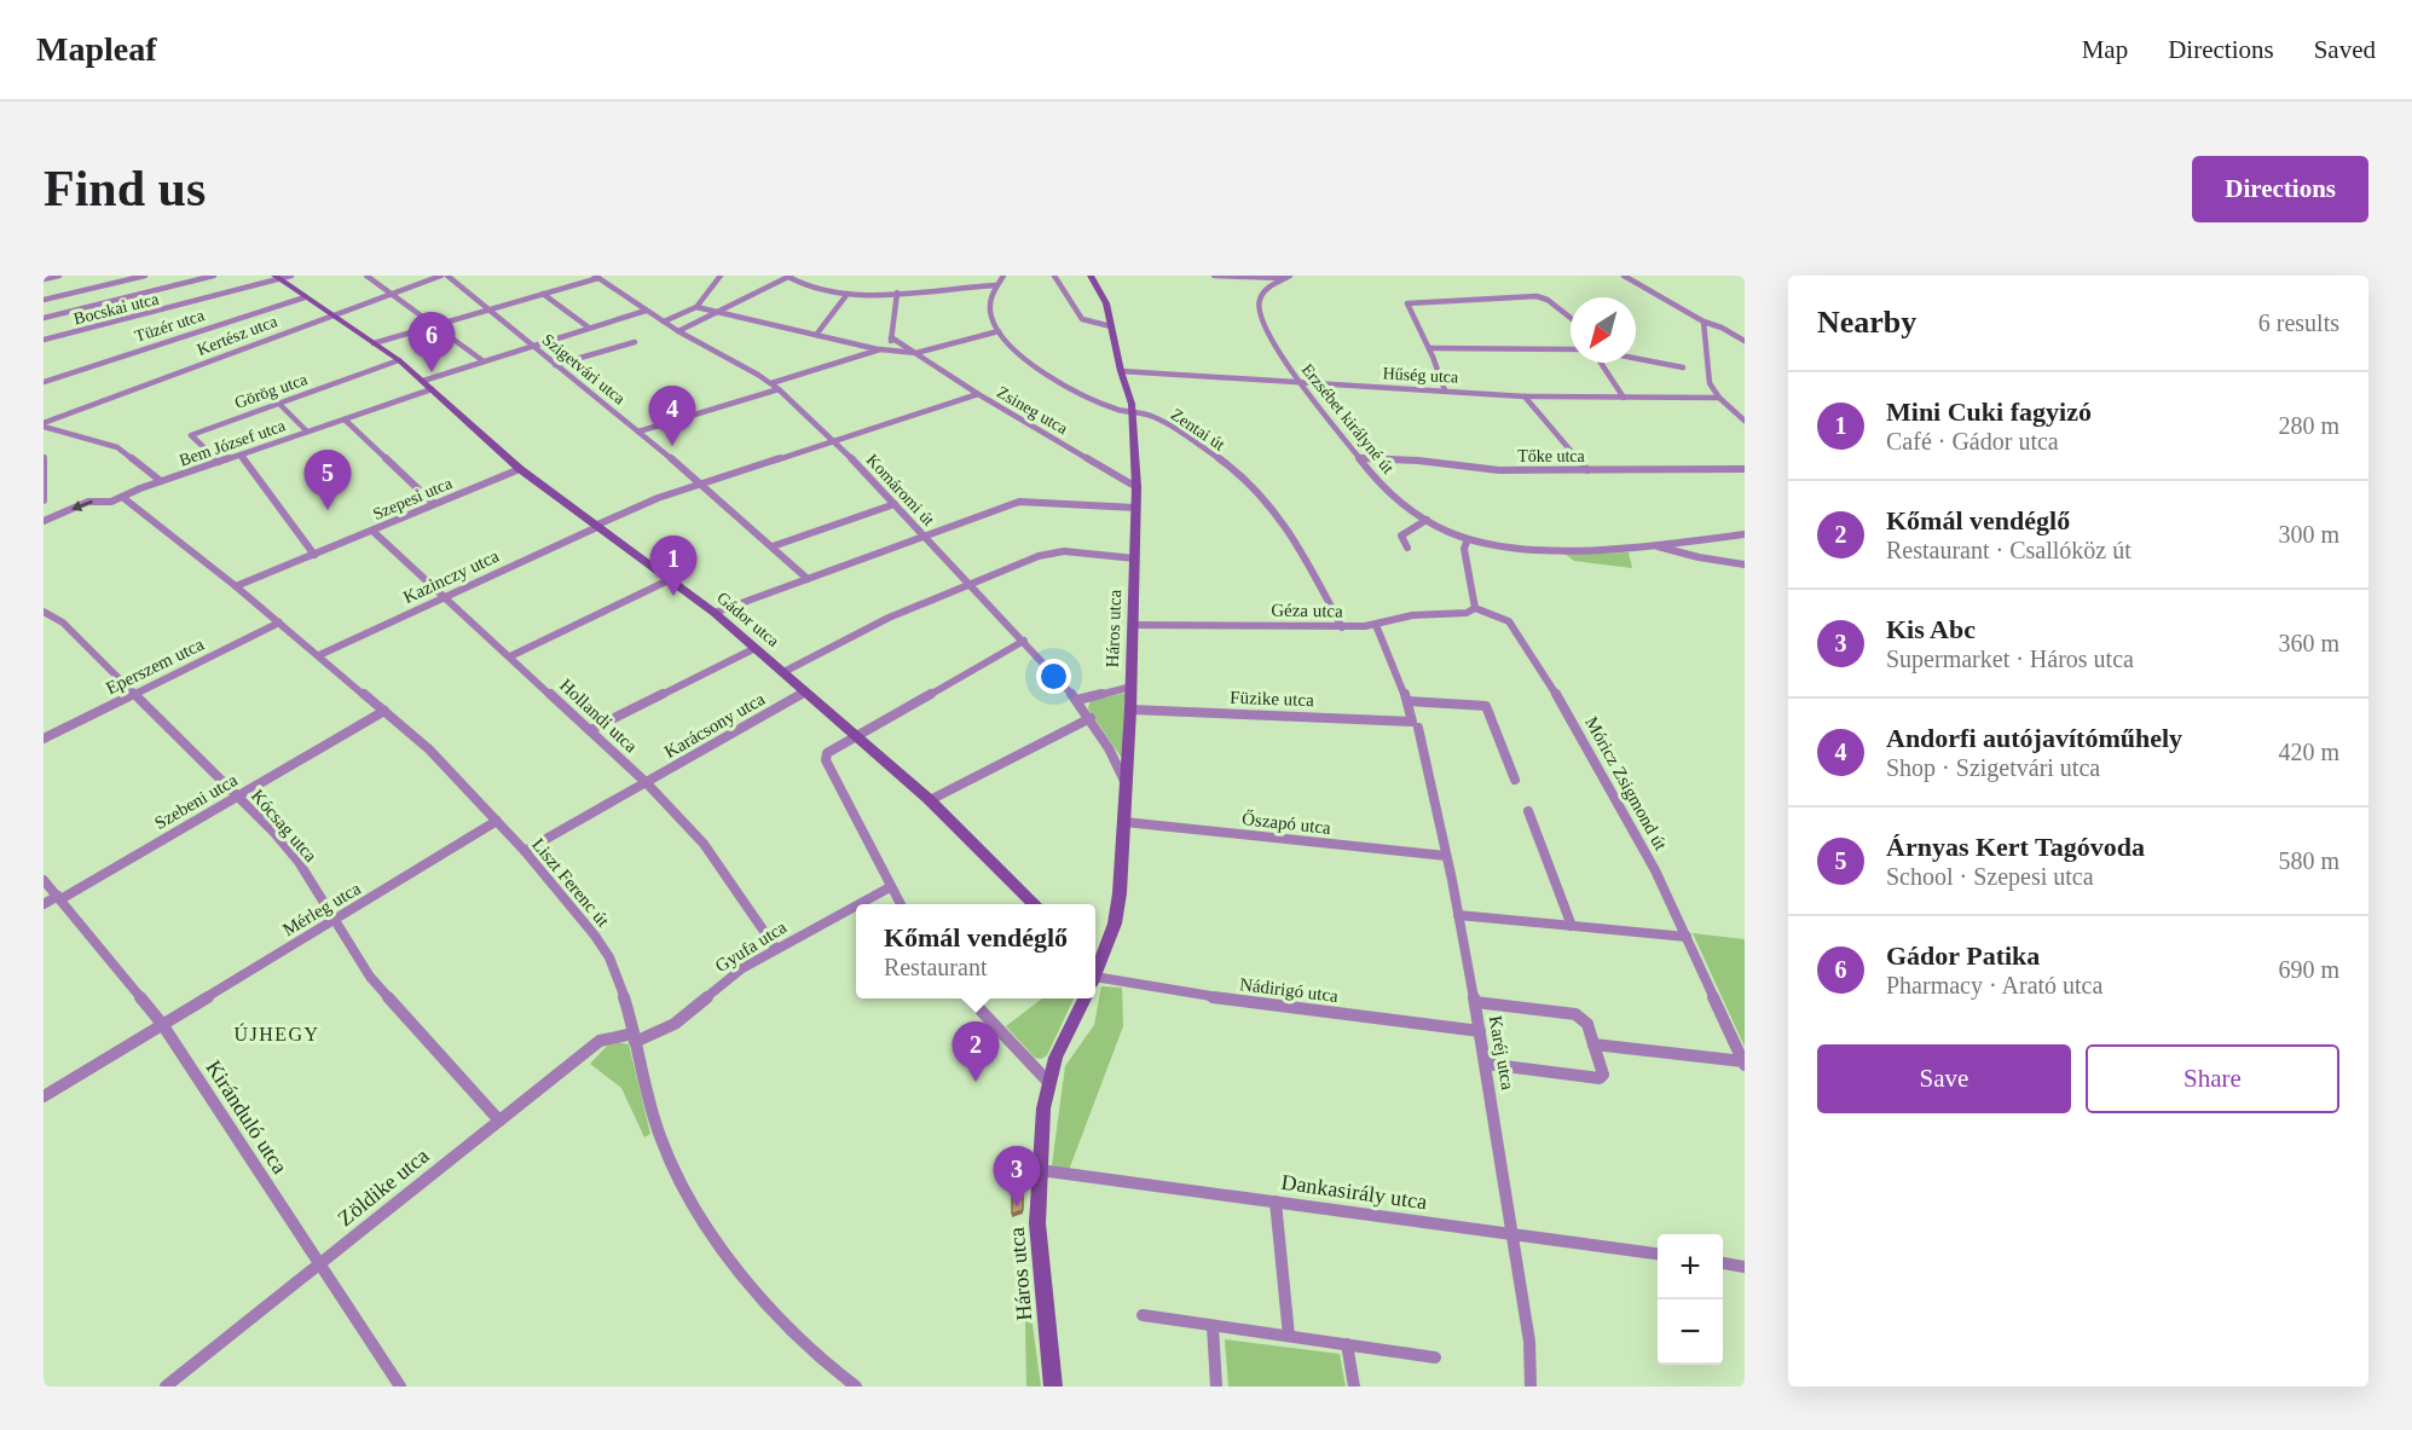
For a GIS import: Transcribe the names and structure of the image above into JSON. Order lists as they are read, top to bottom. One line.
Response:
{"streets":{"street":["Bocskai utca","Tüzér utca","Kertész utca","Szigetvári utca","Hűség utca","Görög utca","Zsineg utca","Erzsébet királyné út","Zentai út","Bem József utca","Tőke utca","Komáromi út","Szepesi utca","Kazinczy utca","Géza utca","Gádor utca","Háros utca","Eperszem utca","Füzike utca","Hollandi utca","Karácsony utca","Móricz Zsigmond út","Szebeni utca","Őszapó utca","Kócsag utca","Liszt Ferenc út","Mérleg utca","Gyufa utca","Nádirigó utca","Karéj utca","Kiránduló utca","Zöldike utca","Dankasirály utca"]},"crossings":[["Bocskai utca","Gádor utca"],["Tüzér utca","Gádor utca"],["Kertész utca","Gádor utca"],["Szigetvári utca","Kazinczy utca"],["Hűség utca","Erzsébet királyné út"],["Hűség utca","Háros utca"],["Görög utca","Bem József utca"],["Görög utca","Gádor utca"],["Zsineg utca","Kazinczy utca"],["Zsineg utca","Háros utca"],["Erzsébet királyné út","Tőke utca"],["Zentai út","Géza utca"],["Zentai út","Háros utca"],["Bem József utca","Gádor utca"],["Bem József utca","Liszt Ferenc út"],["Komáromi út","Kazinczy utca"],["Komáromi út","Háros utca"],["Szepesi utca","Gádor utca"],["Szepesi utca","Hollandi utca"],["Szepesi utca","Liszt Ferenc út"],["Kazinczy utca","Gádor utca"],["Kazinczy utca","Hollandi utca"],["Kazinczy utca","Liszt Ferenc út"],["Géza utca","Háros utca"],["Géza utca","Móricz Zsigmond út"],["Géza utca","Karéj utca"],["Gádor utca","Karácsony utca"],["Háros utca","Füzike utca"],["Háros utca","Őszapó utca"],["Háros utca","Dankasirály utca"],["Eperszem utca","Kócsag utca"],["Eperszem utca","Liszt Ferenc út"],["Füzike utca","Karéj utca"],["Hollandi utca","Karácsony utca"],["Hollandi utca","Gyufa utca"],["Karácsony utca","Liszt Ferenc út"],["Szebeni utca","Kócsag utca"],["Szebeni utca","Liszt Ferenc út"],["Szebeni utca","Kiránduló utca"],["Őszapó utca","Karéj utca"],["Kócsag utca","Mérleg utca"],["Kócsag utca","Zöldike utca"],["Liszt Ferenc út","Mérleg utca"],["Liszt Ferenc út","Gyufa utca"],["Liszt Ferenc út","Zöldike utca"],["Mérleg utca","Kiránduló utca"],["Gyufa utca","Zöldike utca"],["Nádirigó utca","Karéj utca"],["Karéj utca","Dankasirály utca"],["Kiránduló utca","Zöldike utca"]],"districts":["ÚJHEGY"],"north":"bottom left","page":{"header":"Mapleaf","nav":["Map","Directions","Saved"],"buttons":["Directions",["Save","Share"]],"title":"Find us","heading":["Nearby","6 results"],"pins":["6","4","5","1","2","3"],"list":[{"mark":"1","name":"Mini Cuki fagyizó","note":"Café · Gádor utca","value":"280 m"},{"mark":"2","name":"Kőmál vendéglő","note":"Restaurant · Csallóköz út","value":"300 m"},{"mark":"3","name":"Kis Abc","note":"Supermarket · Háros utca","value":"360 m"},{"mark":"4","name":"Andorfi autójavítóműhely","note":"Shop · Szigetvári utca","value":"420 m"},{"mark":"5","name":"Árnyas Kert Tagóvoda","note":"School · Szepesi utca","value":"580 m"},{"mark":"6","name":"Gádor Patika","note":"Pharmacy · Arató utca","value":"690 m"}],"popup":["Kőmál vendéglő","Restaurant"],"map_buttons":["+","−"]}}
